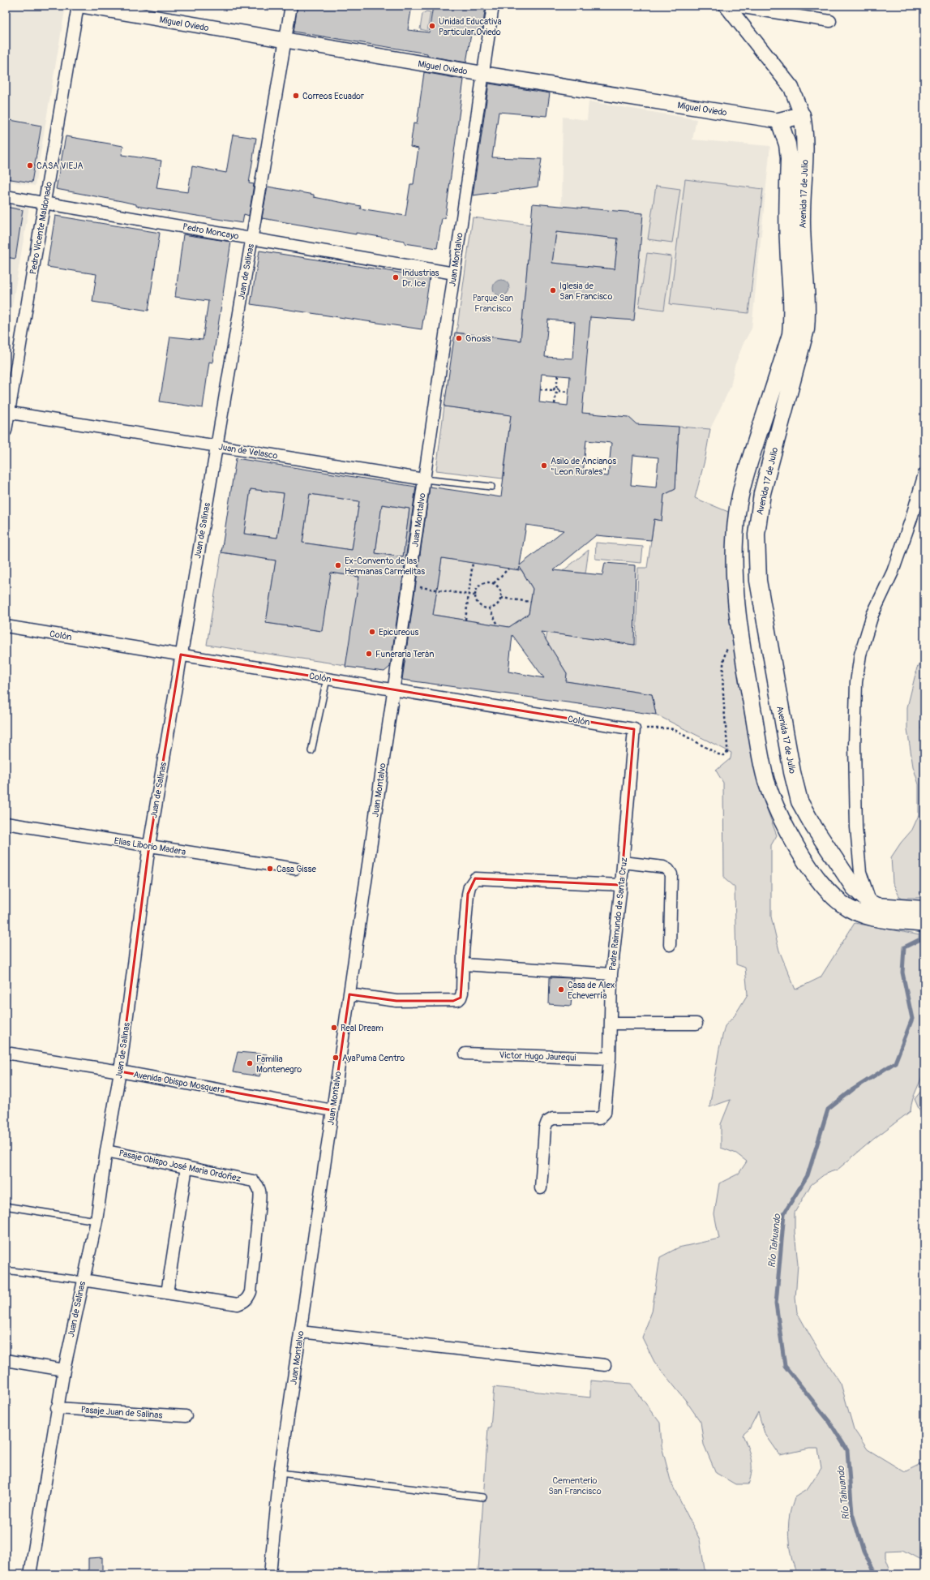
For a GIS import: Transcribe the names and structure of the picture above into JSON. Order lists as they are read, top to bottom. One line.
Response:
{"streets":{"main road":["Miguel Oviedo","Avenida 17 de Julio"],"street":["Pedro Vicente Maldonado","Pedro Moncayo","Juan Montalvo","Juan de Salinas","Juan de Velasco","Colón","Elias Liborio Madera","Padre Raimundo de Santa Cruz","Victor Hugo Jaurequi","Avenida Obispo Mosquera","Pasaje Obispo José Maria Ordoñez","Pasaje Juan de Salinas"]},"crossings":[["Miguel Oviedo","Avenida 17 de Julio"],["Miguel Oviedo","Juan Montalvo"],["Miguel Oviedo","Juan de Salinas"],["Pedro Vicente Maldonado","Pedro Moncayo"],["Pedro Vicente Maldonado","Juan de Velasco"],["Pedro Moncayo","Juan Montalvo"],["Pedro Moncayo","Juan de Salinas"],["Juan Montalvo","Juan de Velasco"],["Juan Montalvo","Colón"],["Juan Montalvo","Avenida Obispo Mosquera"],["Juan de Salinas","Juan de Velasco"],["Juan de Salinas","Colón"],["Juan de Salinas","Elias Liborio Madera"],["Juan de Salinas","Avenida Obispo Mosquera"],["Juan de Salinas","Pasaje Obispo José Maria Ordoñez"],["Juan de Salinas","Pasaje Juan de Salinas"],["Colón","Padre Raimundo de Santa Cruz"],["Padre Raimundo de Santa Cruz","Victor Hugo Jaurequi"]],"water":["Río Tahuando"],"parks":["Parque San Francisco","Cementerio San Francisco"],"places":["Unidad Educativa Particular Oviedo","Correos Ecuador","CASA VIEJA","Industrias Dr. Ice","Iglesia de San Francisco","Gnosis","Asilo de Ancianos \"Leon Rurales\"","Ex-Convento de las Hermanas Carmelitas","Epicureous","Funeraria Terán","Casa Gisse","Casa de Alex Echeverría","Real Dream","AyaPuma Centro","Familia Montenegro"]}
